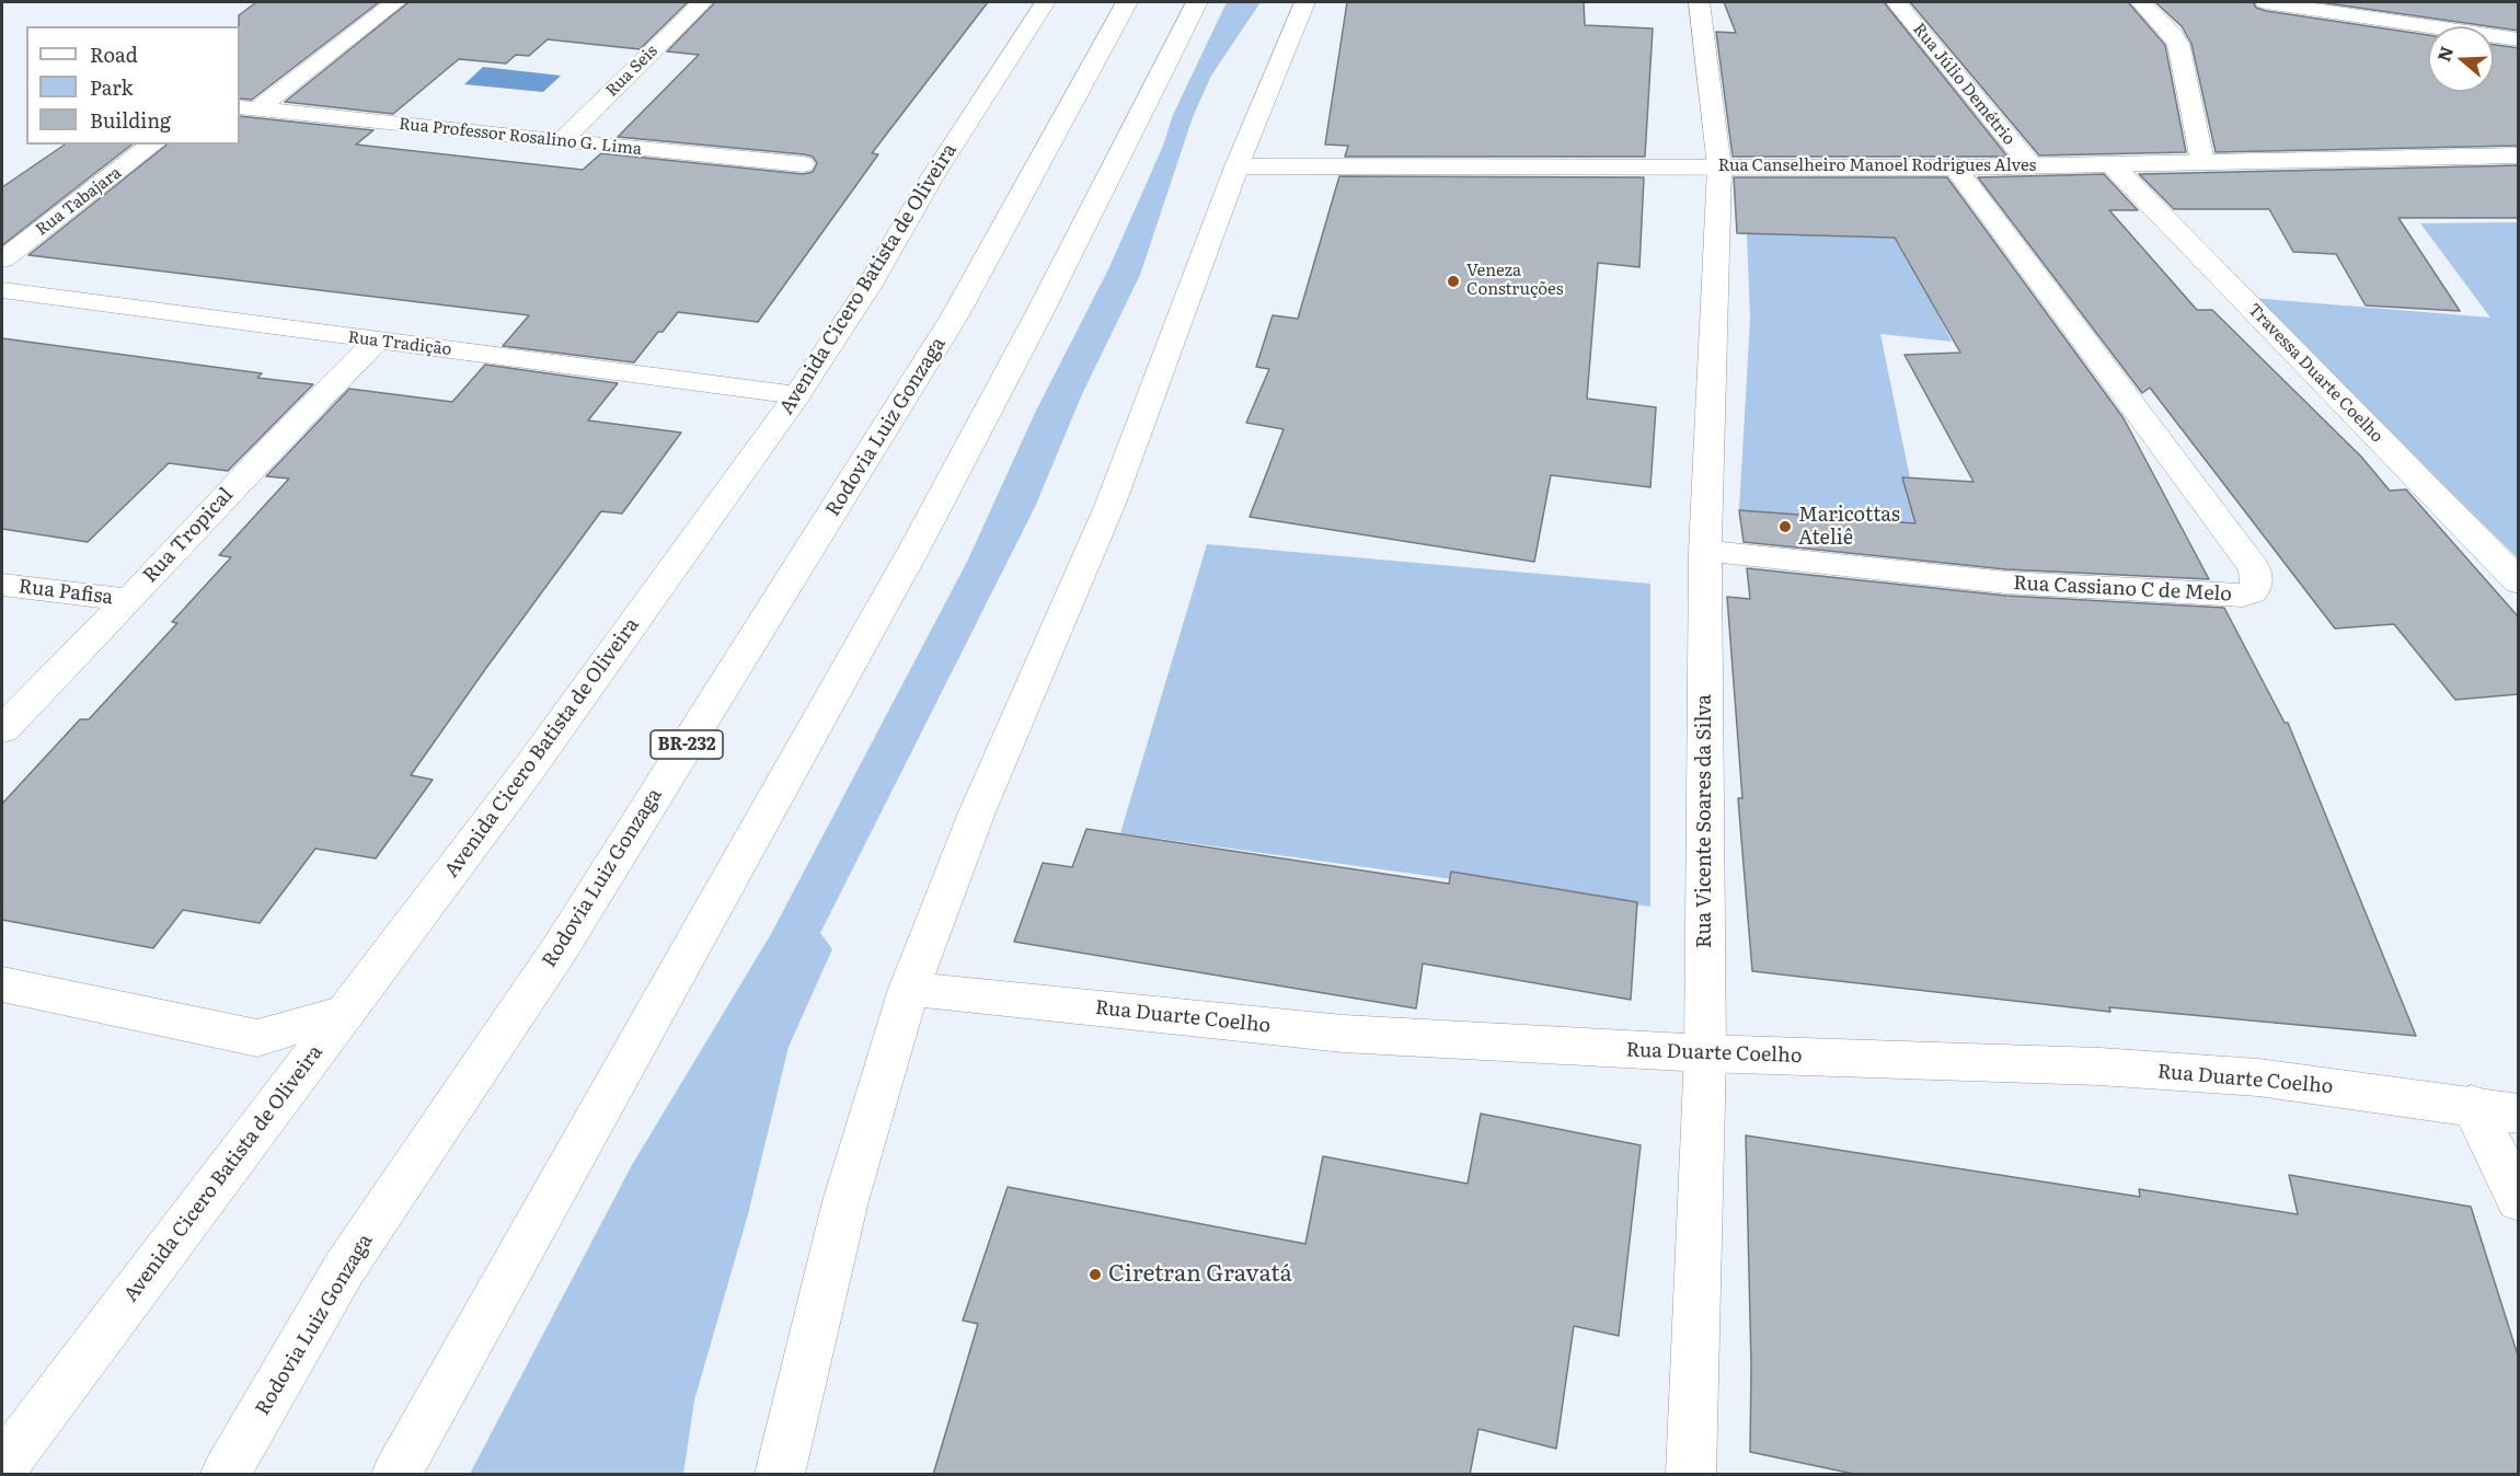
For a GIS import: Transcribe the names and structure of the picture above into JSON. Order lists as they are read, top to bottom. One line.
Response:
{"streets":{"main road":["Rua Seis","Rua Júlio Demétrio","Rua Professor Rosalino G. Lima","Rua Canselheiro Manoel Rodrigues Alves","Rua Tabajara","Avenida Cicero Batista de Oliveira","Rua Tradição","Travessa Duarte Coelho","Rodovia Luiz Gonzaga","Rua Tropical","Rua Cassiano C de Melo","Rua Pafisa","BR-232","Rua Vicente Soares da Silva","Rua Duarte Coelho"]},"crossings":[["Rua Seis","Rua Professor Rosalino G. Lima"],["Rua Júlio Demétrio","Rua Canselheiro Manoel Rodrigues Alves"],["Rua Canselheiro Manoel Rodrigues Alves","Travessa Duarte Coelho"],["Rua Canselheiro Manoel Rodrigues Alves","Rua Cassiano C de Melo"],["Rua Canselheiro Manoel Rodrigues Alves","Rua Vicente Soares da Silva"],["Avenida Cicero Batista de Oliveira","Rua Tradição"],["Rua Tradição","Rua Tropical"],["Rua Tropical","Rua Pafisa"],["Rua Cassiano C de Melo","Rua Vicente Soares da Silva"],["Rua Vicente Soares da Silva","Rua Duarte Coelho"]],"places":["Veneza Construções","Maricottas Ateliê","Ciretran Gravatá"],"legend":["Road","Park","Building"],"north":"left"}
